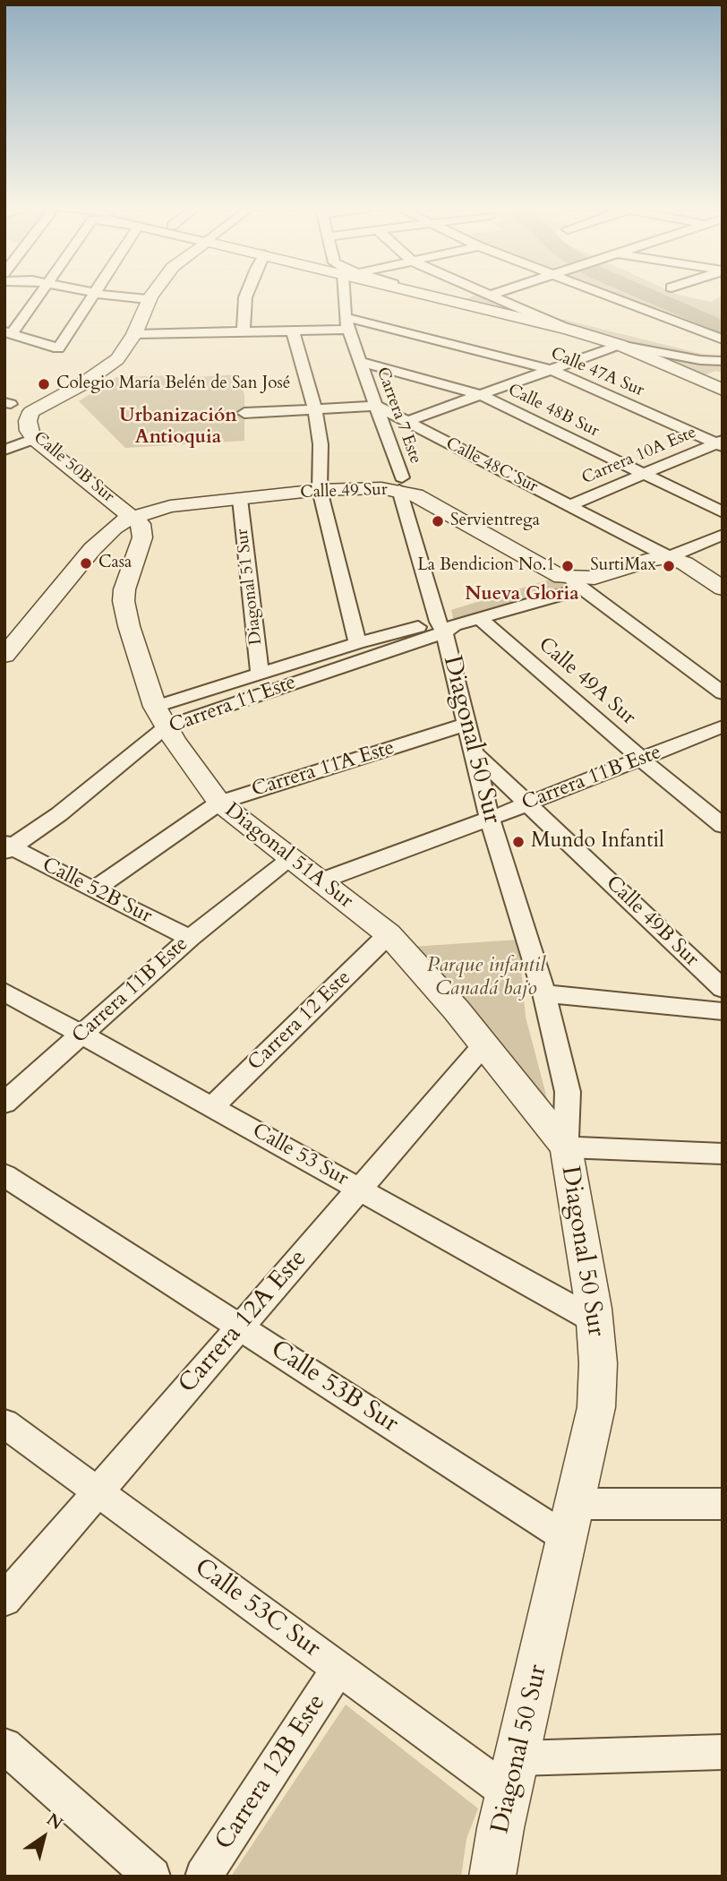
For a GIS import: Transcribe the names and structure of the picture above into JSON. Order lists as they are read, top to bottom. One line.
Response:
{"streets":{"street":["Calle 47A Sur","Calle 48B Sur","Carrera 7 Este","Carrera 10A Este","Calle 48C Sur","Calle 50B Sur","Calle 49 Sur","Diagonal 51 Sur","Calle 49A Sur","Carrera 11 Este","Diagonal 50 Sur","Carrera 11A Este","Carrera 11B Este","Diagonal 51A Sur","Calle 52B Sur","Calle 49B Sur","Carrera 12 Este","Calle 53 Sur","Carrera 12A Este","Calle 53B Sur","Calle 53C Sur","Carrera 12B Este"]},"crossings":[["Calle 47A Sur","Carrera 7 Este"],["Calle 47A Sur","Carrera 10A Este"],["Calle 47A Sur","Calle 50B Sur"],["Calle 48B Sur","Carrera 7 Este"],["Calle 48B Sur","Carrera 10A Este"],["Carrera 7 Este","Calle 48C Sur"],["Carrera 7 Este","Calle 49 Sur"],["Carrera 7 Este","Carrera 11 Este"],["Carrera 7 Este","Diagonal 50 Sur"],["Carrera 10A Este","Calle 48C Sur"],["Calle 48C Sur","Carrera 11 Este"],["Calle 50B Sur","Calle 49 Sur"],["Calle 50B Sur","Diagonal 51A Sur"],["Calle 49 Sur","Diagonal 51 Sur"],["Calle 49 Sur","Carrera 11 Este"],["Calle 49 Sur","Diagonal 51A Sur"],["Calle 49A Sur","Carrera 11 Este"],["Calle 49A Sur","Carrera 11B Este"],["Carrera 11 Este","Diagonal 50 Sur"],["Carrera 11 Este","Diagonal 51A Sur"],["Carrera 11 Este","Calle 52B Sur"],["Diagonal 50 Sur","Carrera 11A Este"],["Diagonal 50 Sur","Carrera 11B Este"],["Diagonal 50 Sur","Diagonal 51A Sur"],["Diagonal 50 Sur","Calle 49B Sur"],["Diagonal 50 Sur","Calle 53 Sur"],["Diagonal 50 Sur","Calle 53B Sur"],["Diagonal 50 Sur","Calle 53C Sur"],["Carrera 11A Este","Diagonal 51A Sur"],["Carrera 11A Este","Calle 52B Sur"],["Carrera 11B Este","Diagonal 51A Sur"],["Carrera 11B Este","Calle 52B Sur"],["Carrera 11B Este","Calle 49B Sur"],["Carrera 11B Este","Calle 53 Sur"],["Diagonal 51A Sur","Carrera 12 Este"],["Diagonal 51A Sur","Carrera 12A Este"],["Carrera 12 Este","Calle 53 Sur"],["Calle 53 Sur","Carrera 12A Este"],["Carrera 12A Este","Calle 53B Sur"],["Carrera 12A Este","Calle 53C Sur"],["Calle 53C Sur","Carrera 12B Este"]],"districts":["Urbanización Antioquia","Nueva Gloria"],"parks":["Parque infantil Canadá bajo"],"places":["Colegio María Belén de San José","Servientrega","Casa","La Bendicion No.1","SurtiMax","Mundo Infantil"],"north":"top right"}
